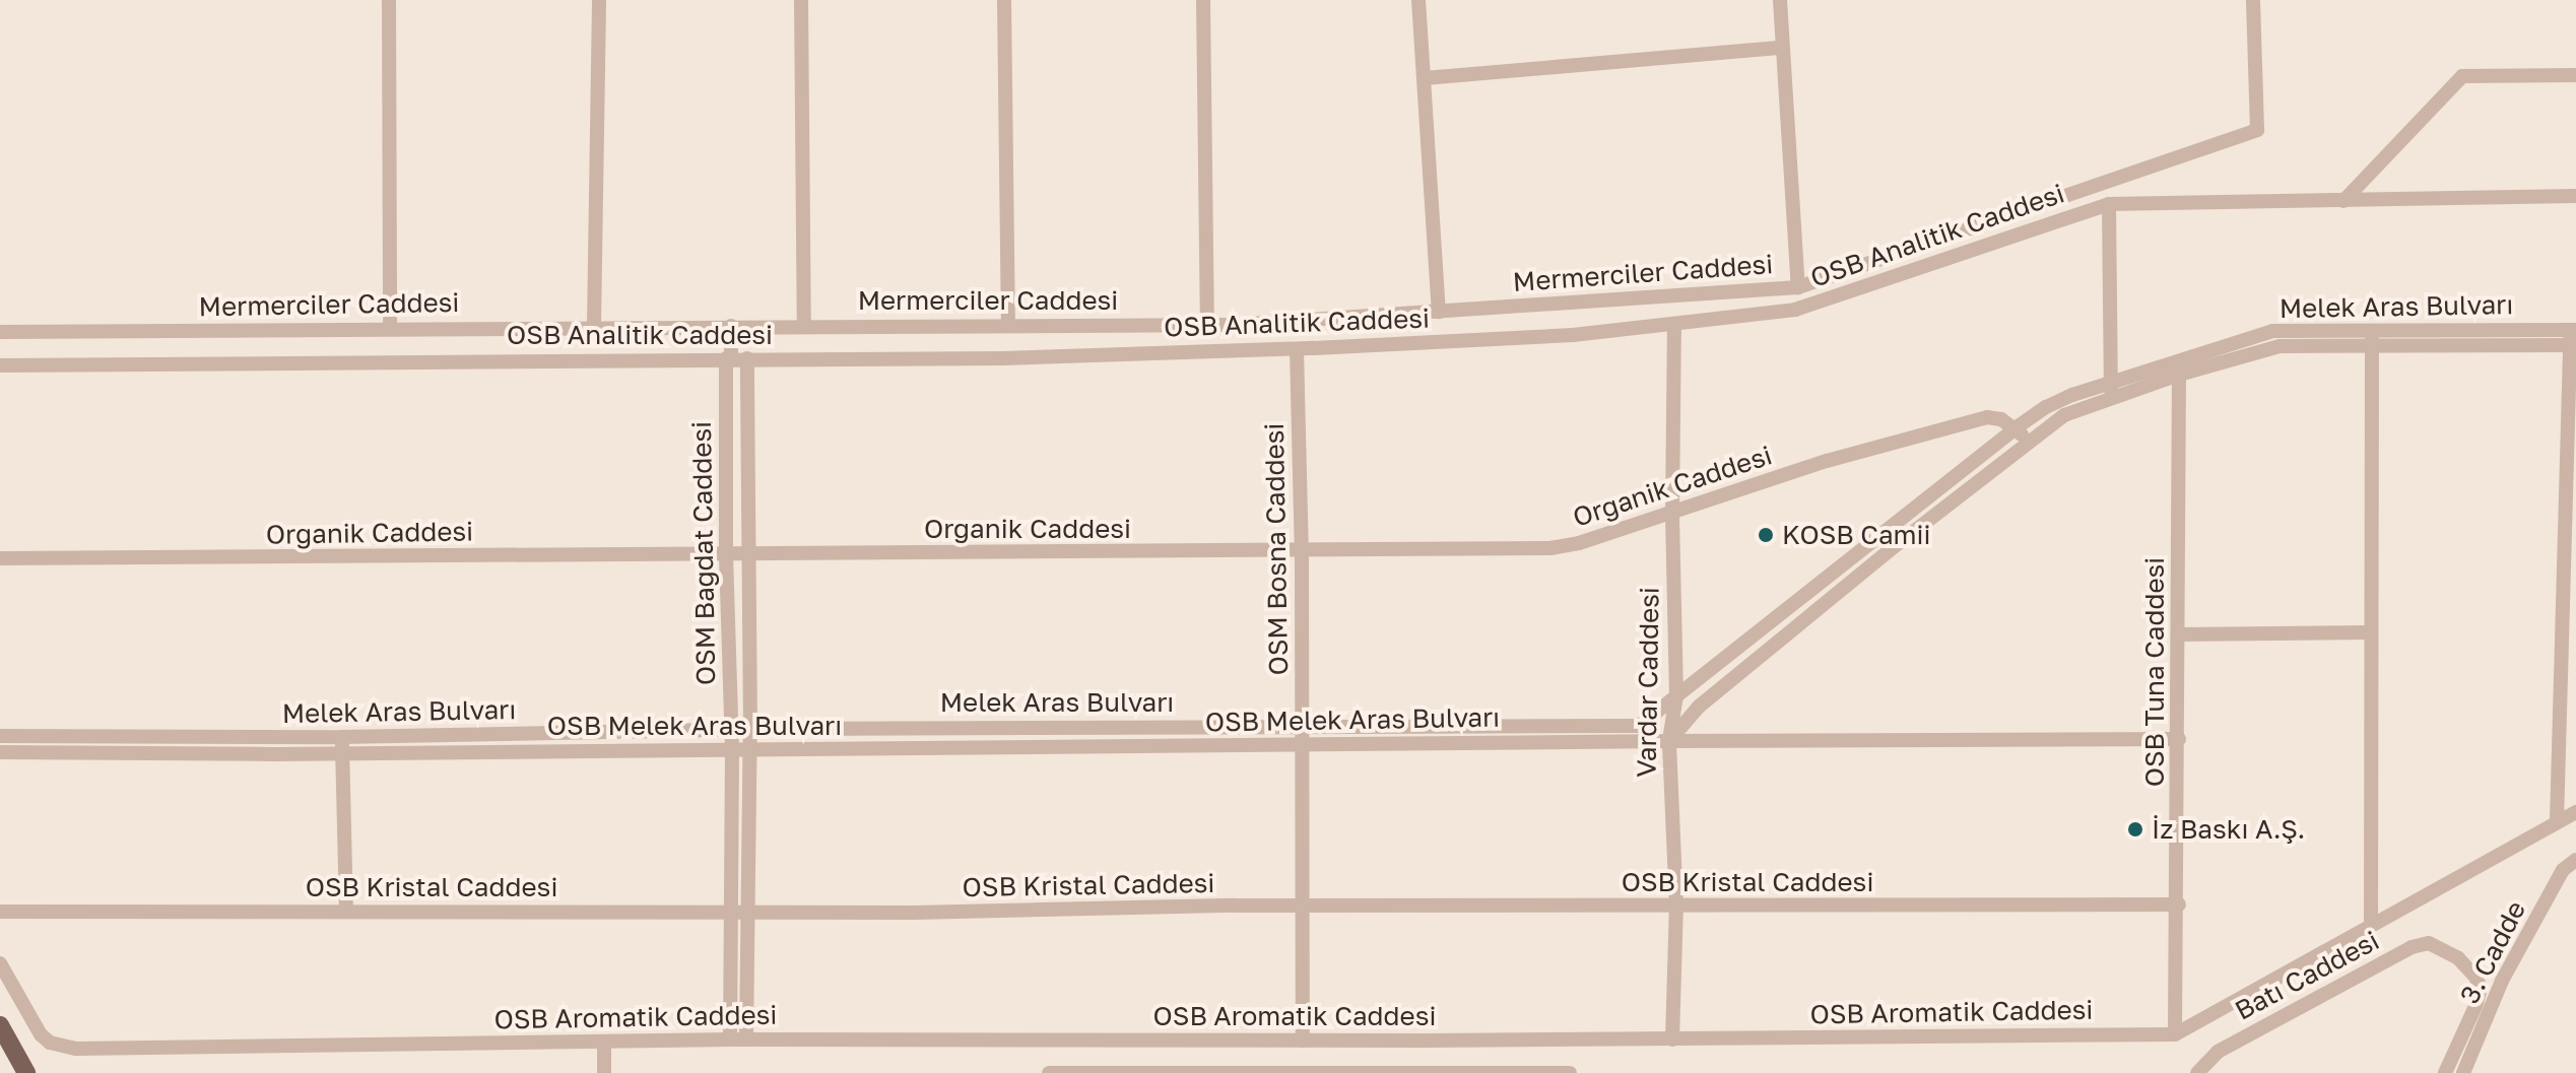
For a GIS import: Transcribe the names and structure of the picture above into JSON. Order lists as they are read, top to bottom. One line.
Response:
{"streets":{"street":["OSB Analitik Caddesi","Mermerciler Caddesi","Melek Aras Bulvarı","Organik Caddesi","OSM Bosna Caddesi","OSM Bağdat Caddesi","OSB Tuna Caddesi","Vardar Caddesi","OSB Melek Aras Bulvarı","OSB Kristal Caddesi","3. Cadde","Batı Caddesi","OSB Aromatik Caddesi"]},"crossings":[["OSB Analitik Caddesi","OSM Bosna Caddesi"],["OSB Analitik Caddesi","OSM Bağdat Caddesi"],["OSB Analitik Caddesi","Vardar Caddesi"],["Melek Aras Bulvarı","Organik Caddesi"],["Melek Aras Bulvarı","OSM Bosna Caddesi"],["Melek Aras Bulvarı","OSM Bağdat Caddesi"],["Melek Aras Bulvarı","OSB Tuna Caddesi"],["Melek Aras Bulvarı","Vardar Caddesi"],["Organik Caddesi","OSM Bosna Caddesi"],["Organik Caddesi","OSM Bağdat Caddesi"],["Organik Caddesi","Vardar Caddesi"],["OSM Bosna Caddesi","OSB Melek Aras Bulvarı"],["OSM Bosna Caddesi","OSB Kristal Caddesi"],["OSM Bosna Caddesi","OSB Aromatik Caddesi"],["OSM Bağdat Caddesi","OSB Melek Aras Bulvarı"],["OSM Bağdat Caddesi","OSB Kristal Caddesi"],["OSM Bağdat Caddesi","OSB Aromatik Caddesi"],["OSB Tuna Caddesi","OSB Melek Aras Bulvarı"],["OSB Tuna Caddesi","OSB Kristal Caddesi"],["OSB Tuna Caddesi","OSB Aromatik Caddesi"],["Vardar Caddesi","OSB Melek Aras Bulvarı"],["Vardar Caddesi","OSB Kristal Caddesi"],["Vardar Caddesi","OSB Aromatik Caddesi"]],"places":["KOSB Camii","İz Baskı A.Ş."]}
